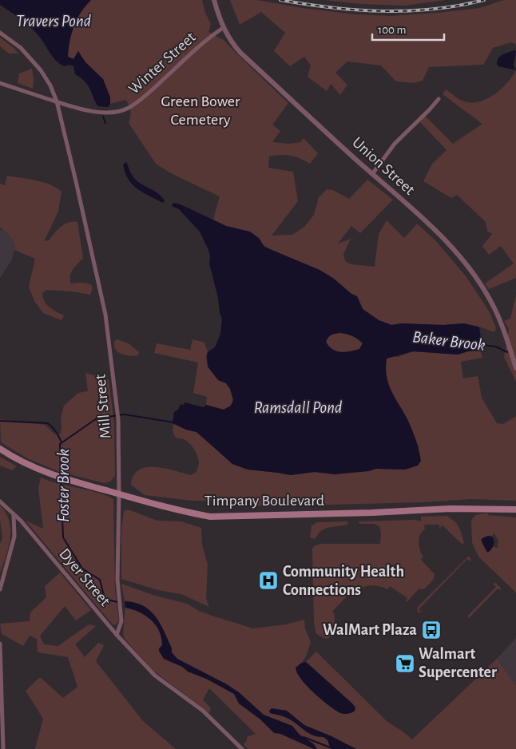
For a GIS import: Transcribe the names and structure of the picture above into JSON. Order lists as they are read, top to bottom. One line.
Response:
{"streets":{"main road":["Timpany Boulevard"],"street":["Winter Street","Union Street","Mill Street","Dyer Street"]},"crossings":[["Winter Street","Union Street"],["Winter Street","Mill Street"],["Mill Street","Timpany Boulevard"],["Mill Street","Dyer Street"]],"water":["Travers Pond","Baker Brook","Ramsdall Pond","Foster Brook"],"parks":["Green Bower Cemetery"],"places":{"hospital":["Community Health Connections"],"bus stop":["WalMart Plaza"],"supermarket":["Walmart Supercenter"]},"scale_bar":"100 m"}
